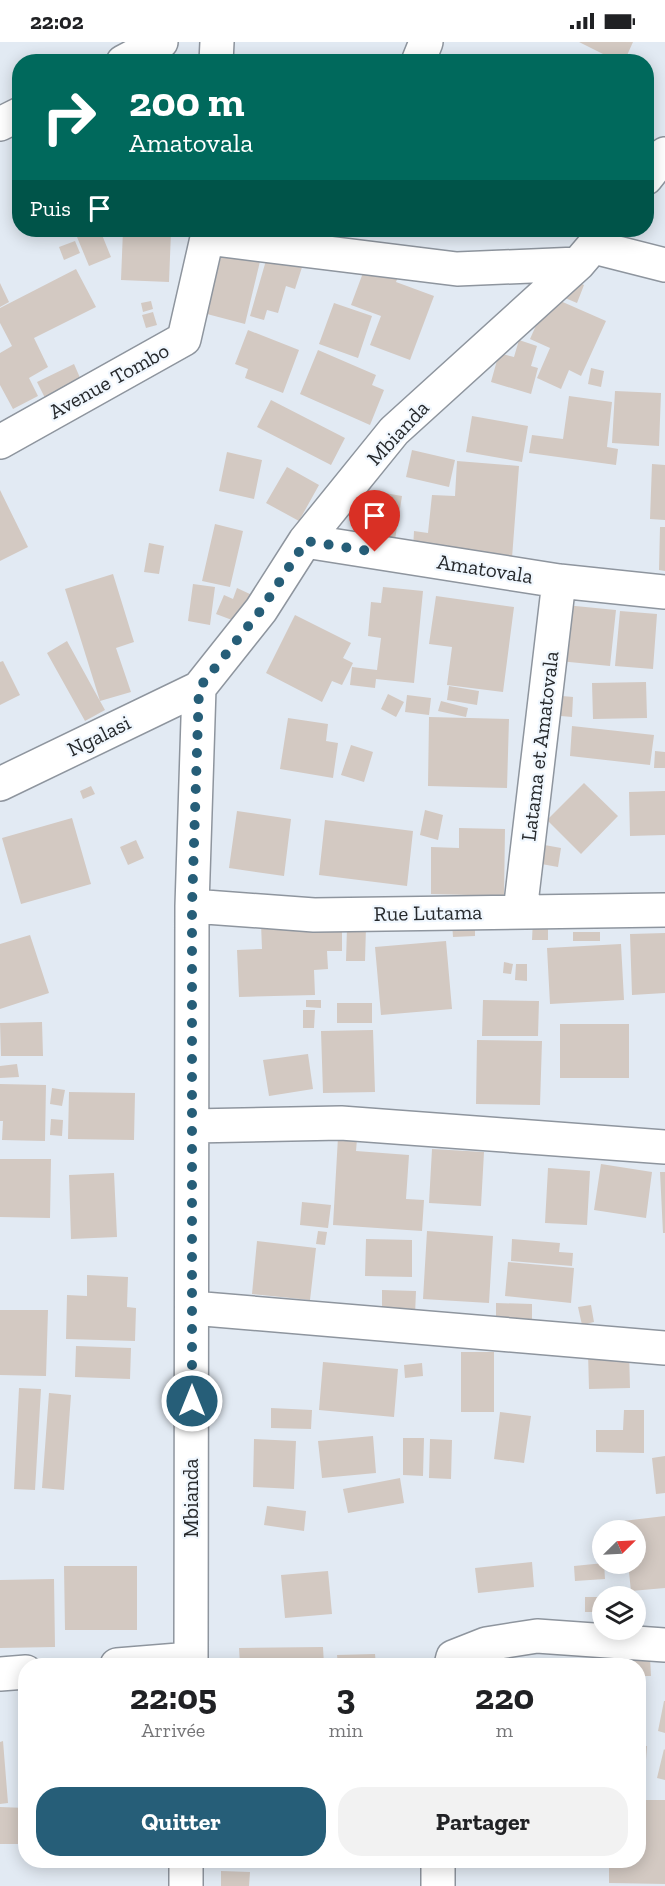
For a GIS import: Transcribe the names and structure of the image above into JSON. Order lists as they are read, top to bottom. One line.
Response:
{"streets":{"street":["Avenue Tombo","Mbianda","Amatovala","Ngalasi","Latama et Amatovala","Rue Lutama"]},"crossings":[["Mbianda","Amatovala"],["Mbianda","Ngalasi"],["Mbianda","Rue Lutama"],["Amatovala","Latama et Amatovala"],["Latama et Amatovala","Rue Lutama"]],"north":"top right","page":{"status":"22:02","turn":["200 m","Amatovala"],"then":"Puis","eta":["22:05","Arrivée","3","min","220","m"],"buttons":["Quitter","Partager"]}}
